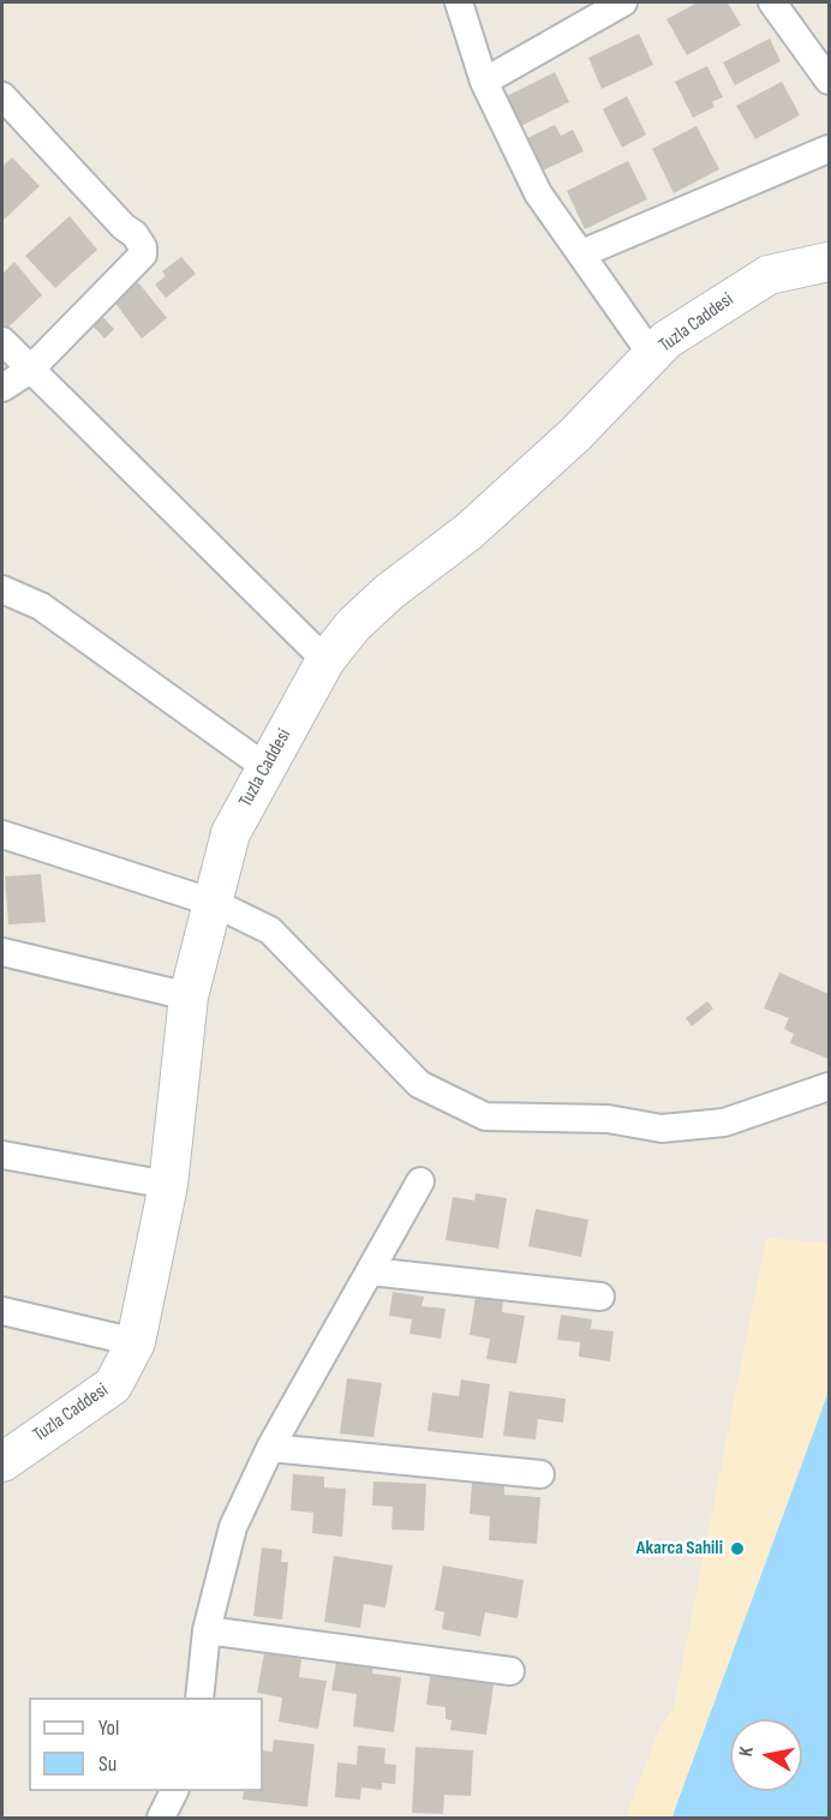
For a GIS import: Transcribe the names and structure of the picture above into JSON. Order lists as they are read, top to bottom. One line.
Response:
{"streets":{"main road":["Tuzla Caddesi"]},"places":["Akarca Sahili"],"legend":["Yol","Su"],"north":"left"}
